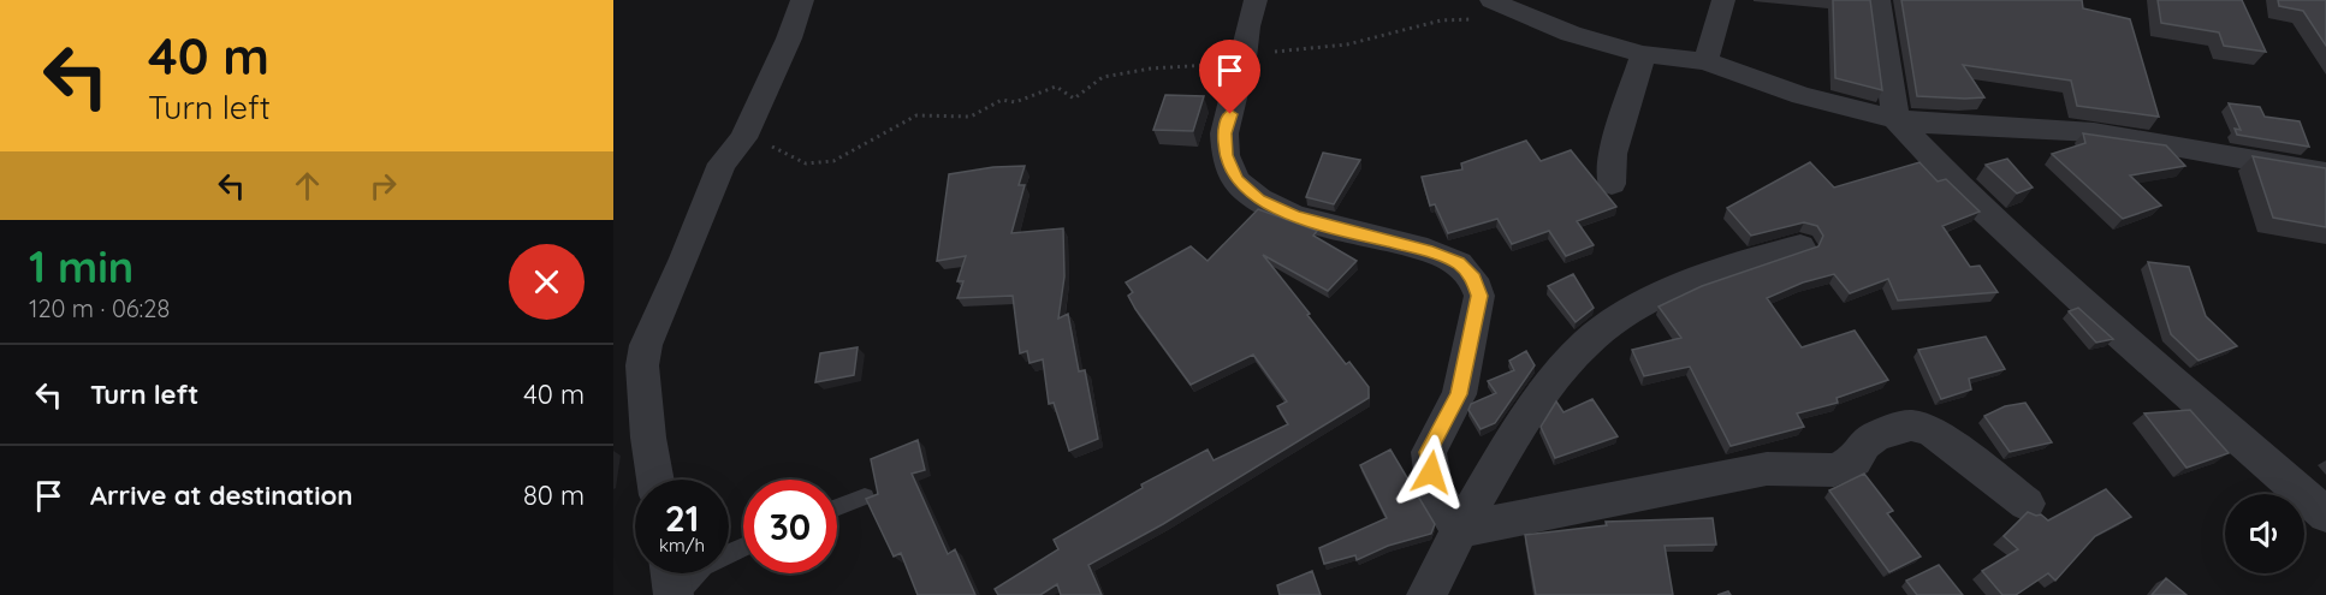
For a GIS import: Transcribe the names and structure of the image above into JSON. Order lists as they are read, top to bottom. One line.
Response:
{"page":{"turn":["40 m","Turn left"],"heading":["1 min","120 m · 06:28"],"list":[{"name":"Turn left","value":"40 m"},{"name":"Arrive at destination","value":"80 m"}],"speed":"21 km/h","limit":"30"}}
